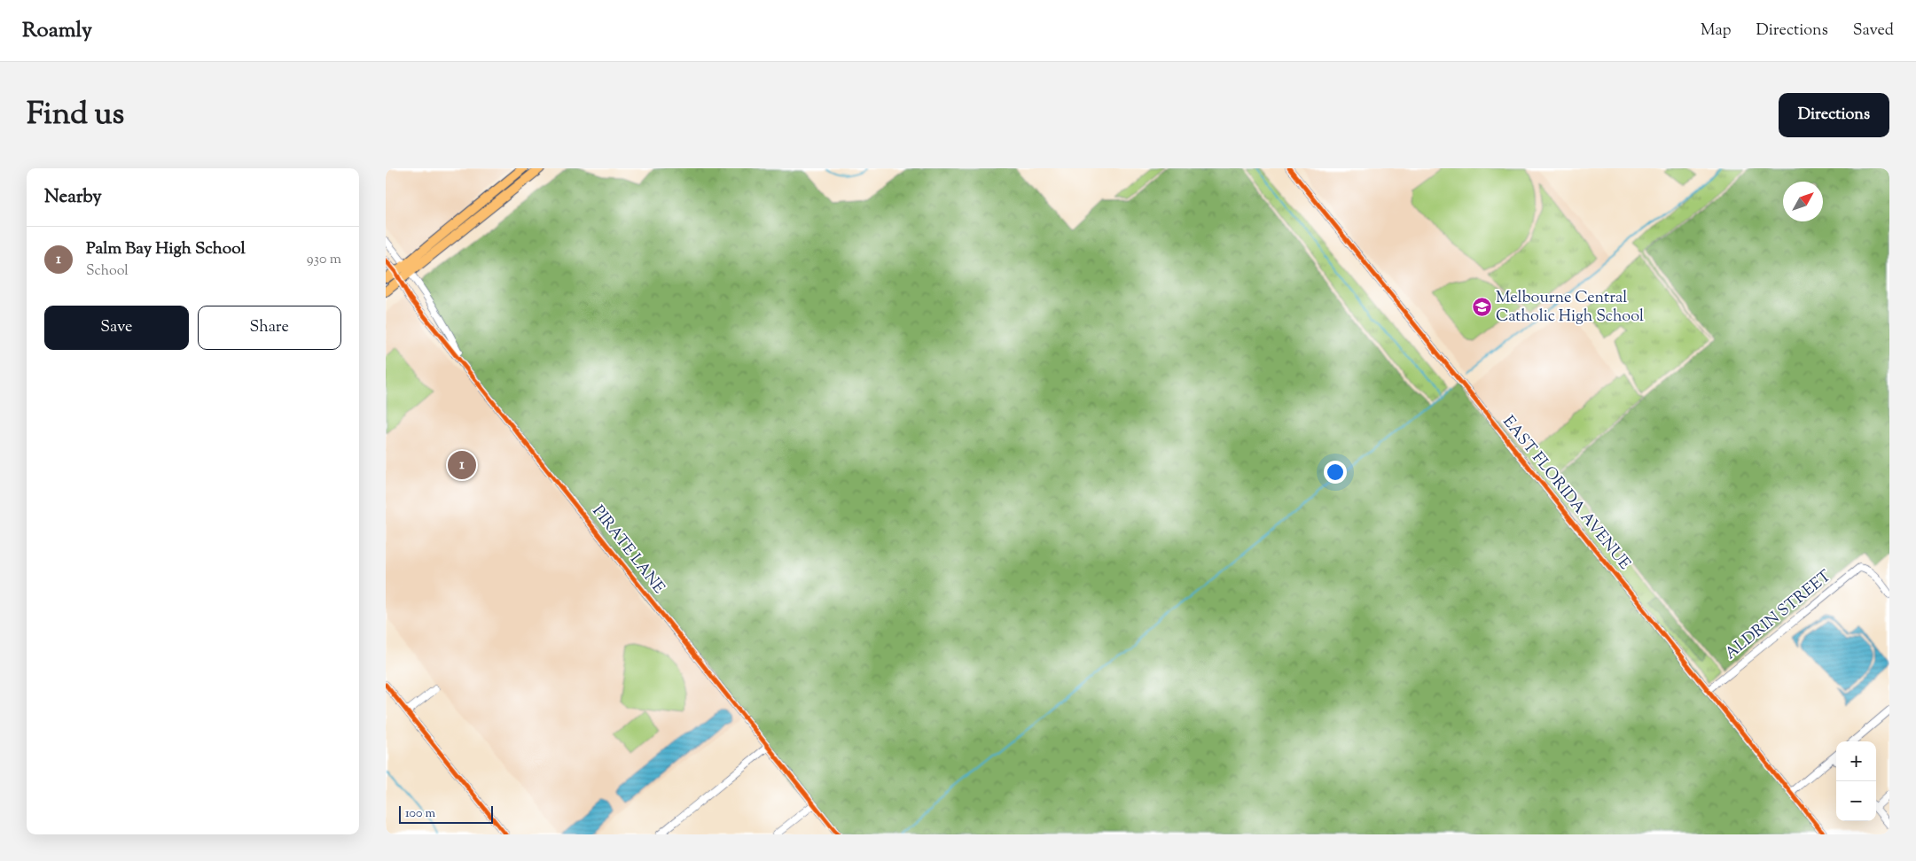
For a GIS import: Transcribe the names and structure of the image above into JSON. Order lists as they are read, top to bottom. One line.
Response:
{"streets":{"street":["EAST FLORIDA AVENUE","PIRATE LANE","ALDRIN STREET"]},"crossings":[["EAST FLORIDA AVENUE","ALDRIN STREET"]],"places":{"school or university":["Melbourne Central Catholic High School"]},"scale_bar":"100 m","north":"top right","page":{"header":"Roamly","nav":["Map","Directions","Saved"],"title":"Find us","buttons":["Directions",["Save","Share"]],"heading":"Nearby","list":[{"mark":"1","name":"Palm Bay High School","note":"School","value":"930 m"}],"pins":"1","map_buttons":["+","−"],"scale":"100 m"}}
